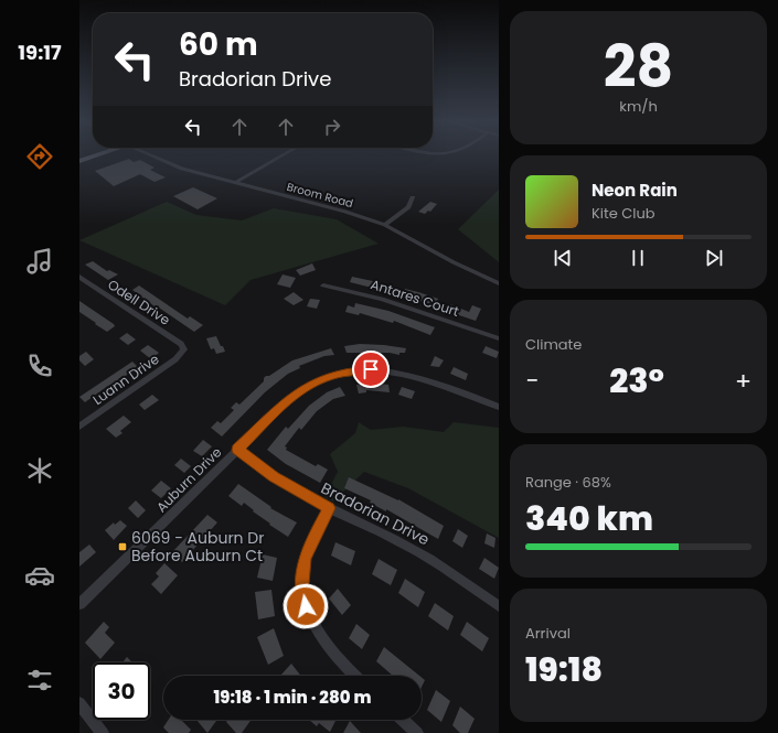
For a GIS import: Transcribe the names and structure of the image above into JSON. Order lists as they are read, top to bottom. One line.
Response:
{"streets":{"street":["Broom Road","Antares Court","Odell Drive","Luann Drive","Auburn Drive","Bradorian Drive"]},"crossings":[["Odell Drive","Luann Drive"],["Auburn Drive","Bradorian Drive"]],"places":{"transit":["6069 - Auburn Dr Before Auburn Ct"]},"page":{"tabs":"19:17","tile":[["28","km/h"],"Climate",["Range · 68%","340 km"],["Arrival","19:18"]],"turn":["60 m","Bradorian Drive"],"song":["Neon Rain","Kite Club"],"heat":["−","23°","+"],"limit":"30","trip":"19:18 · 1 min · 280 m"}}
